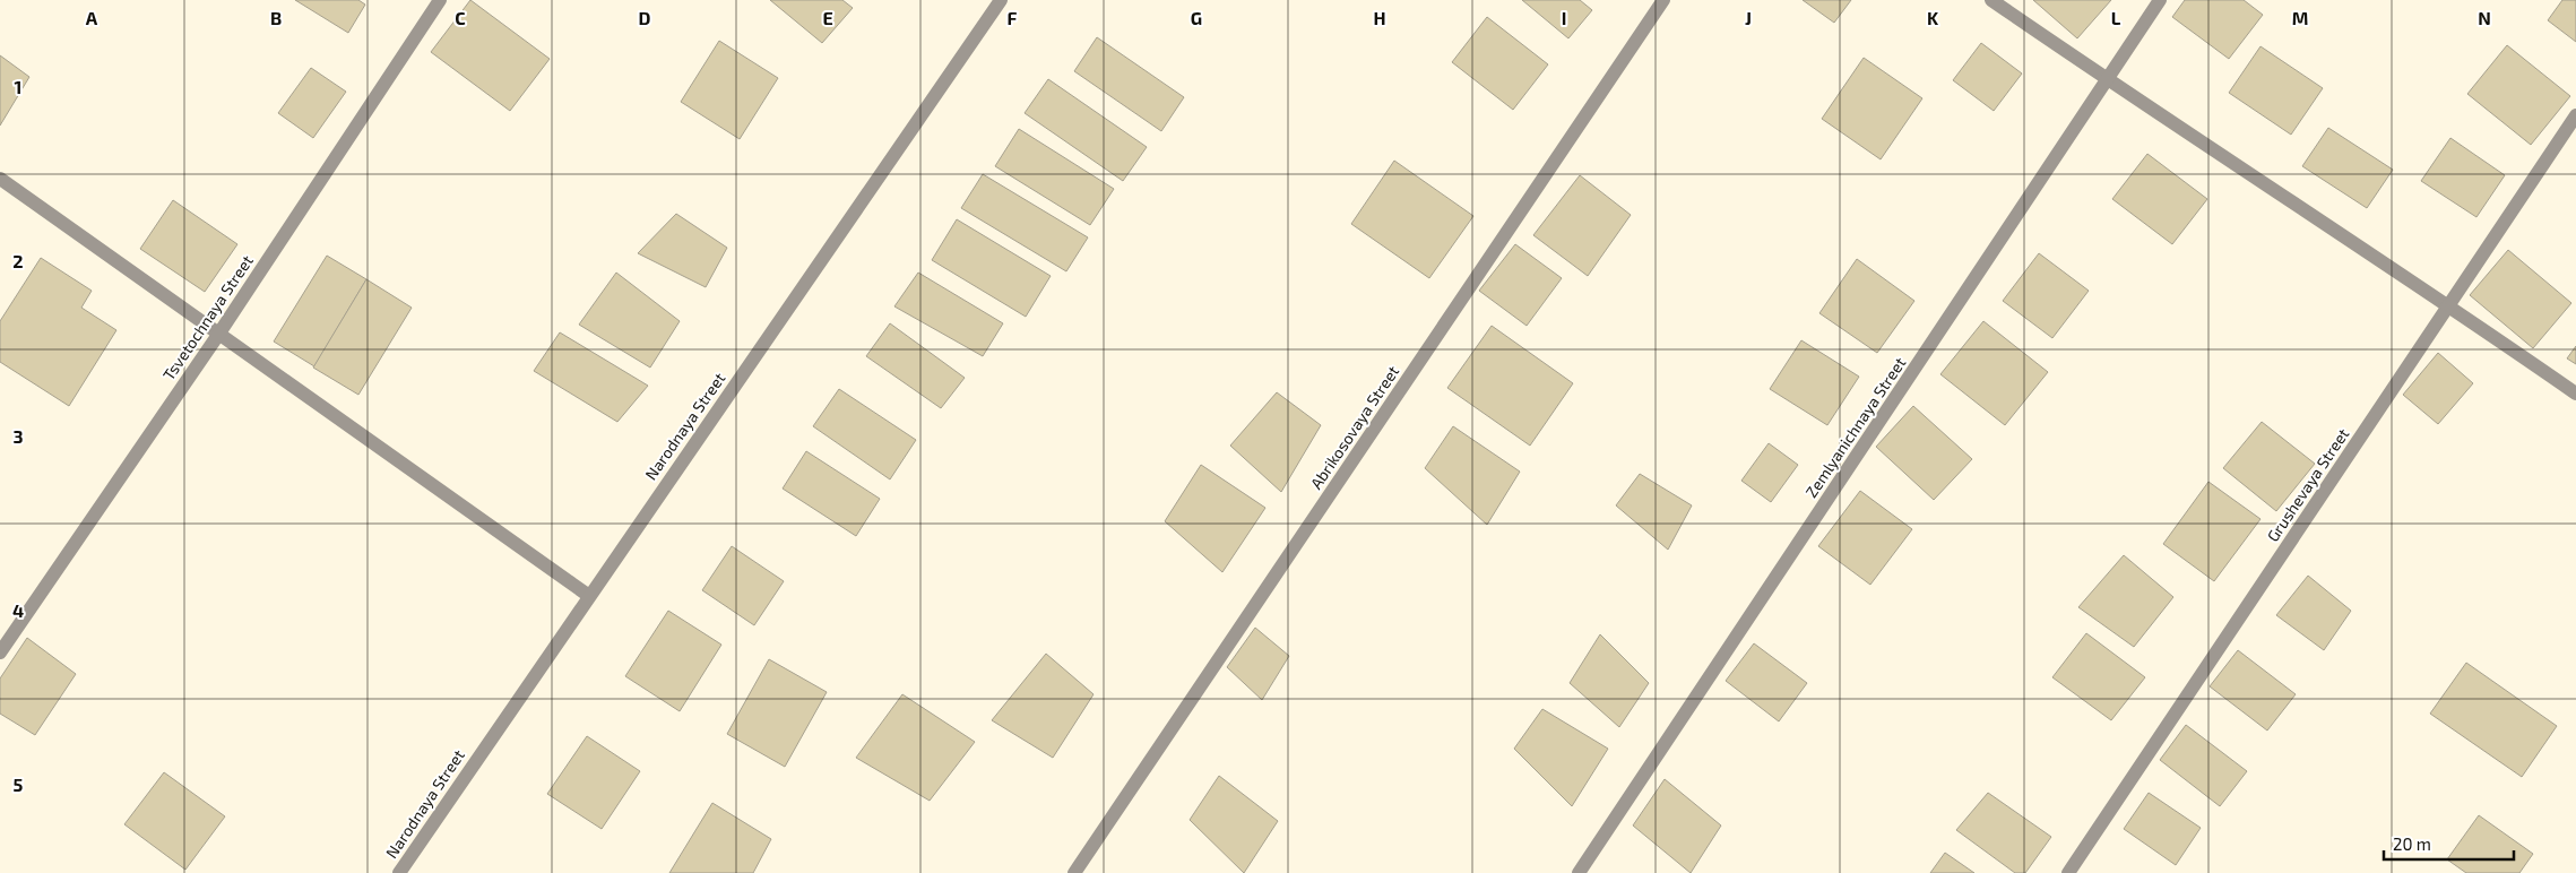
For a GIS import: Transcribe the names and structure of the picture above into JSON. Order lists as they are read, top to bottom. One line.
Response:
{"streets":{"street":["Tsvetochnaya Street","Narodnaya Street","Abrikosovaya Street","Zemlyanichnaya Street","Grushevaya Street"]},"scale_bar":"20 m","grid":{"columns":["A","B","C","D","E","F","G","H","I","J","K","L","M","N"],"rows":["1","2","3","4","5"]}}
